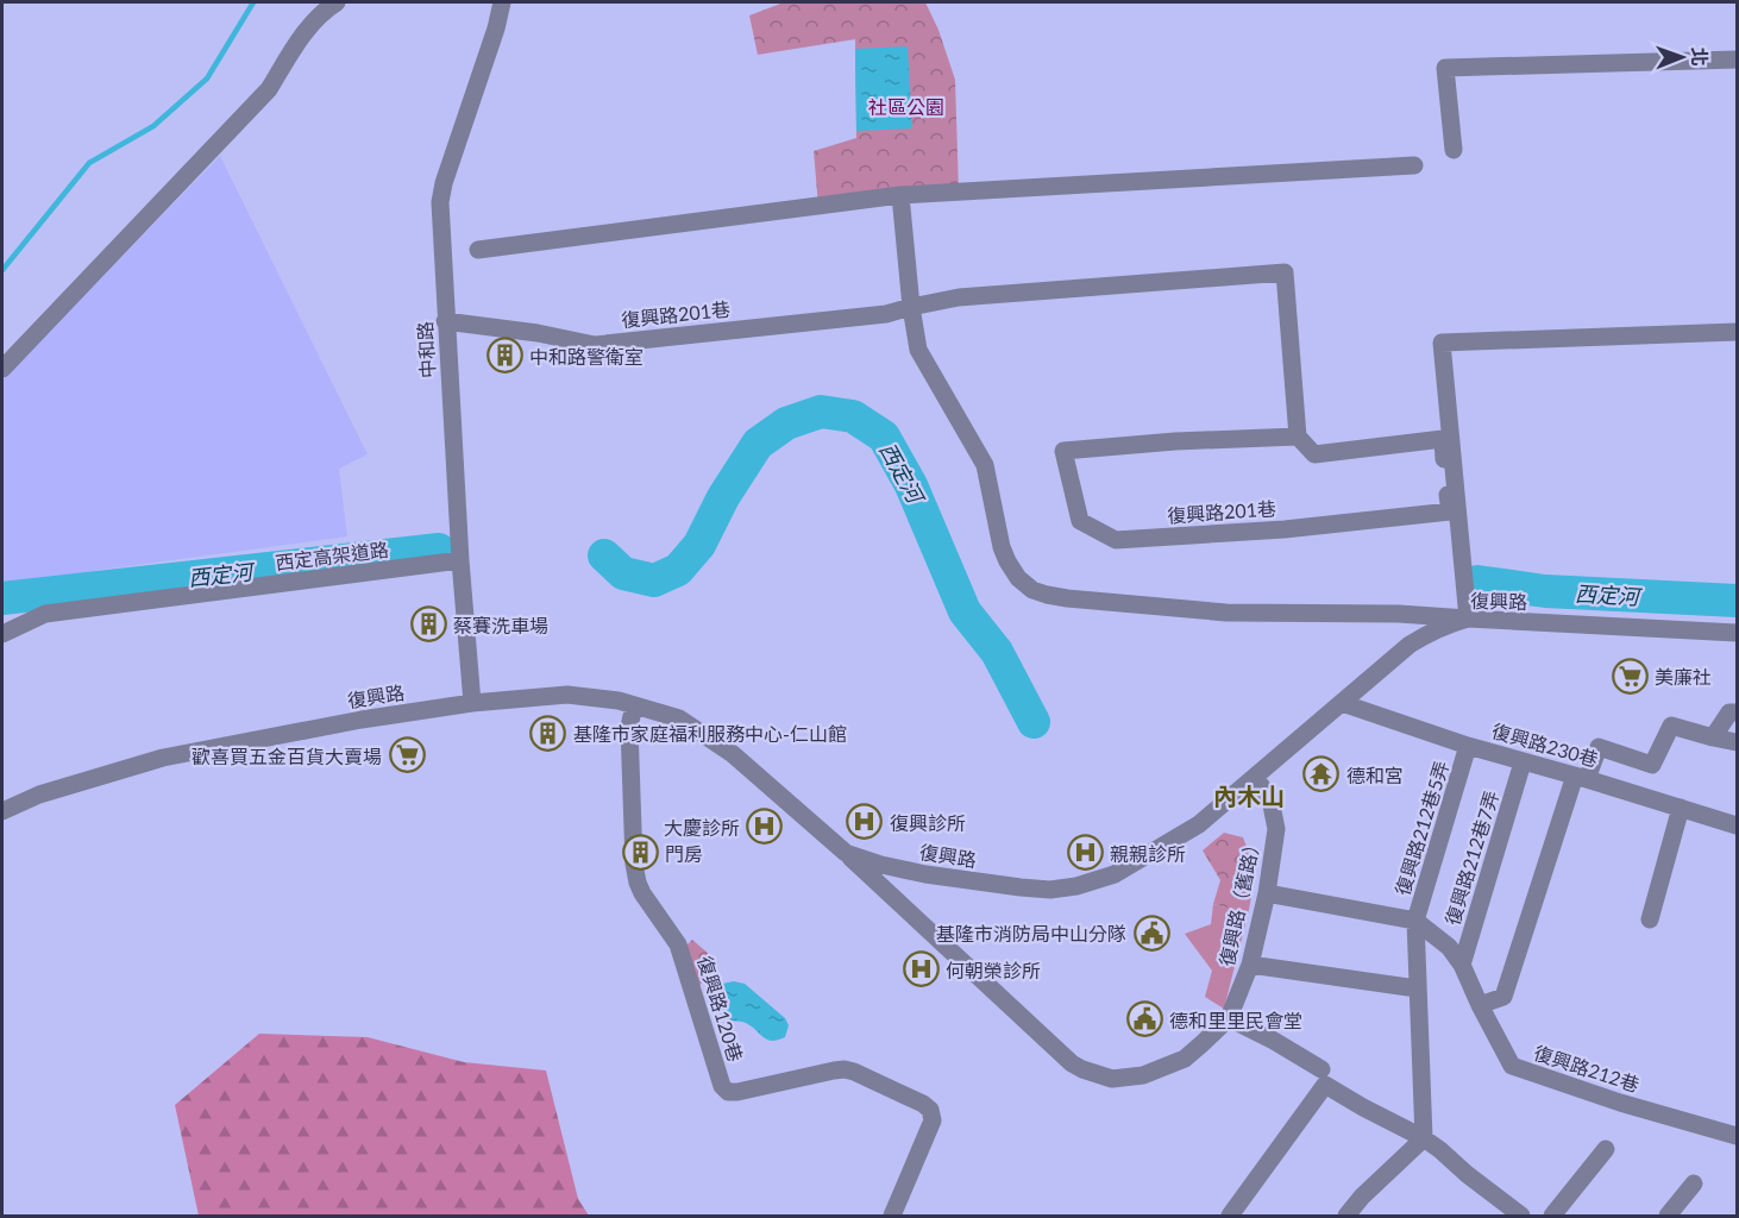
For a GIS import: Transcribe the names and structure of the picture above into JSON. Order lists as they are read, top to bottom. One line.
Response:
{"streets":{"street":["復興路201巷","中和路","西定高架道路","復興路","復興路230巷","復興路212巷5弄","復興路212巷7弄","復興路（舊路）","復興路120巷","復興路212巷"]},"crossings":[["復興路201巷","中和路"],["中和路","西定高架道路"],["中和路","復興路"],["復興路","復興路230巷"],["復興路","復興路（舊路）"],["復興路","復興路120巷"],["復興路230巷","復興路212巷5弄"],["復興路230巷","復興路212巷7弄"],["復興路212巷5弄","復興路212巷"],["復興路212巷7弄","復興路212巷"],["復興路（舊路）","復興路212巷"]],"districts":["內木山"],"water":["西定河"],"parks":["社區公園"],"places":{"building":["中和路警衛室","蔡賽洗車場","基隆市家庭福利服務中心-仁山館","門房"],"supermarket":["美廉社","歡喜買五金百貨大賣場"],"temple":["德和宮"],"hospital":["復興診所","大慶診所","親親診所","何朝榮診所"],"public building":["基隆市消防局中山分隊","德和里里民會堂"]},"north":"right"}
